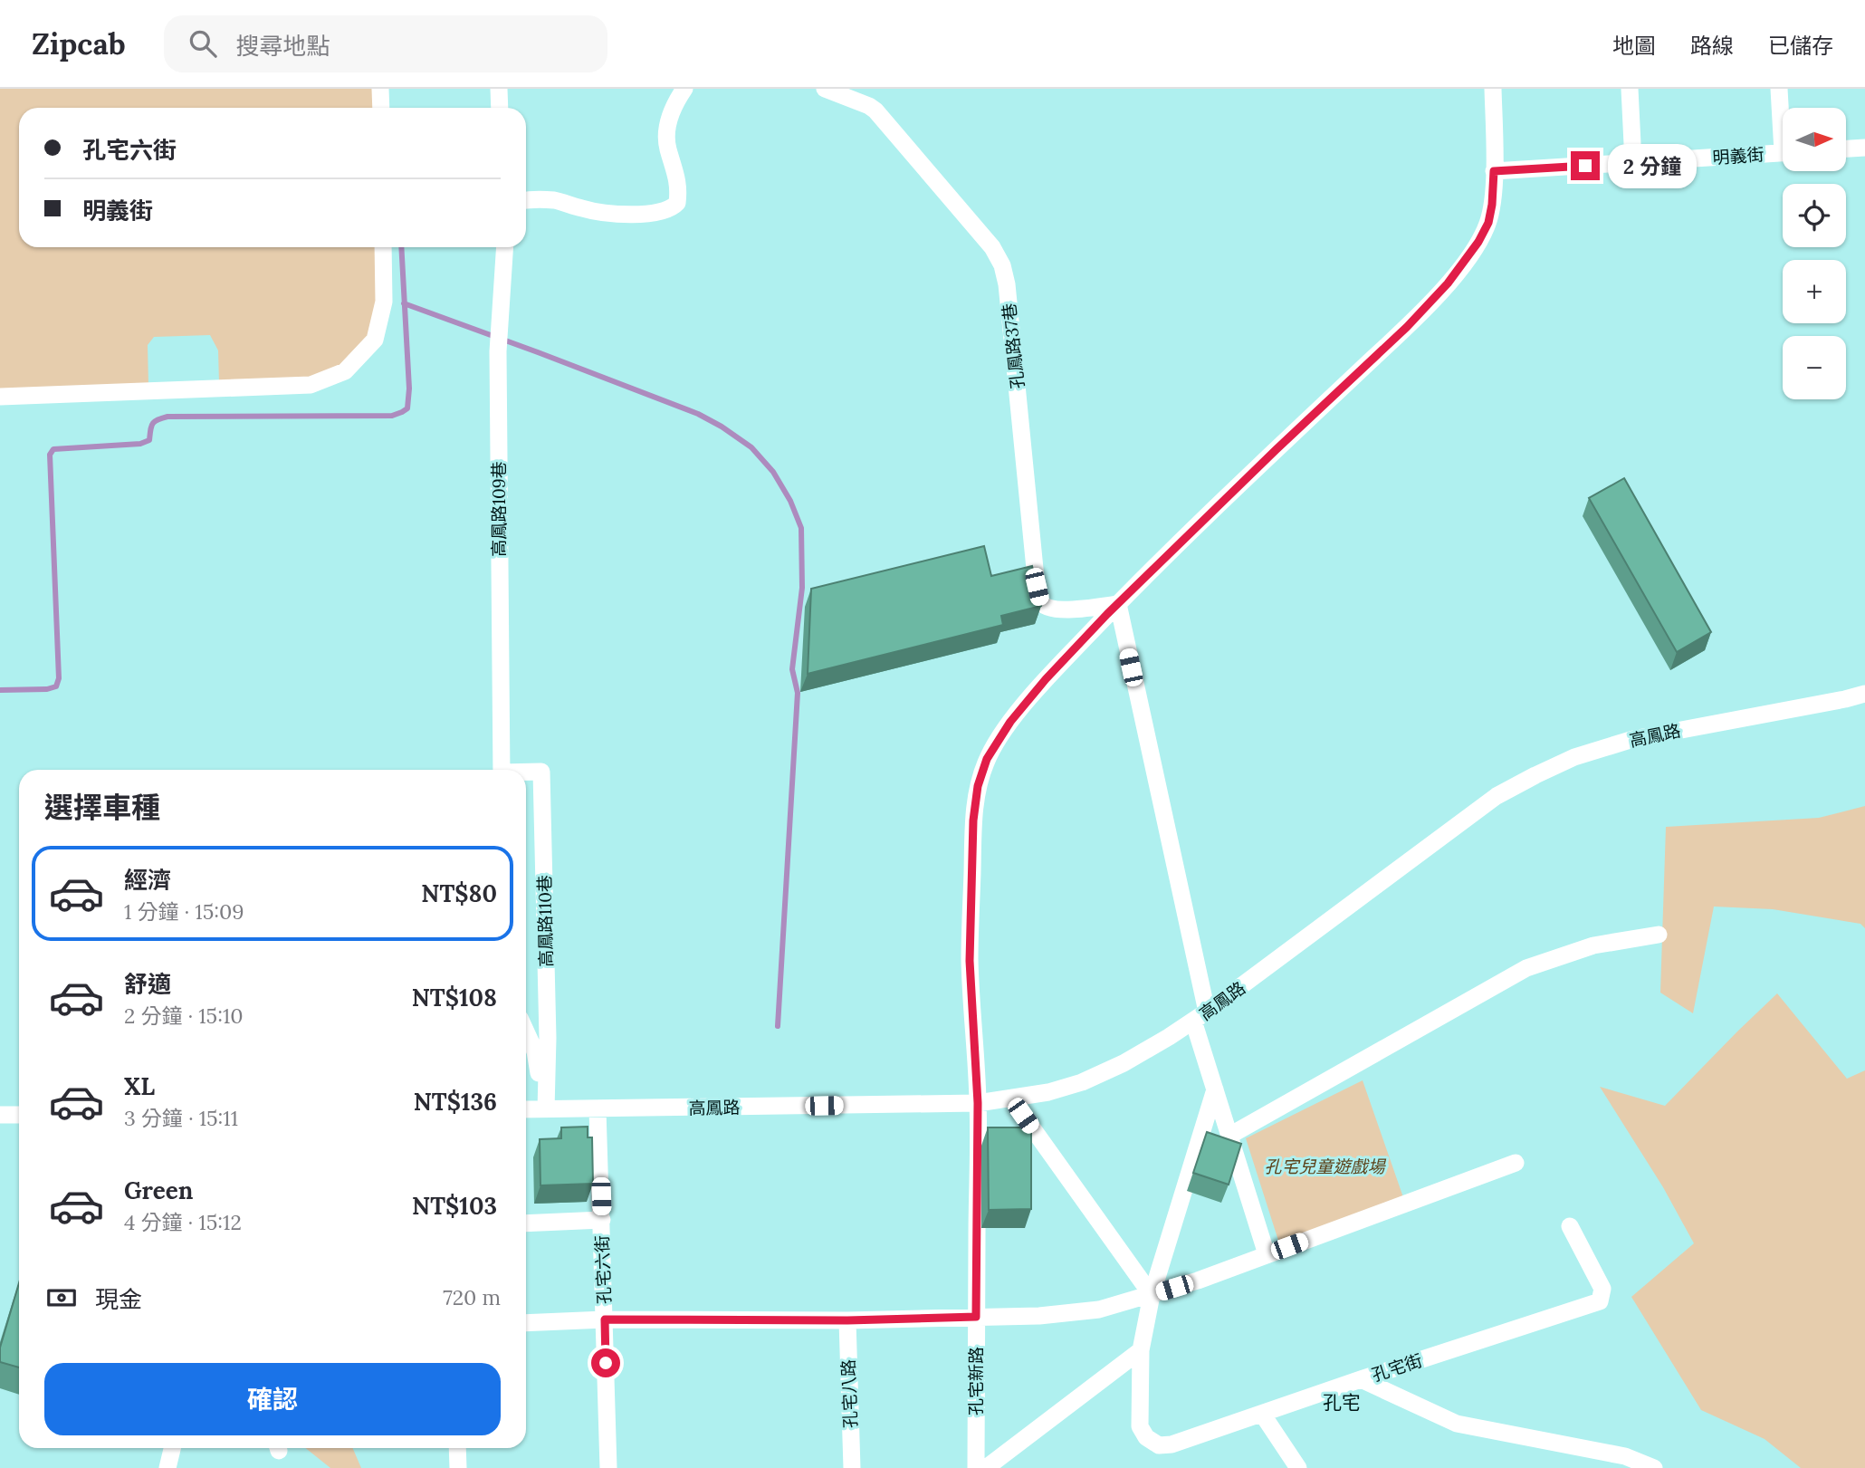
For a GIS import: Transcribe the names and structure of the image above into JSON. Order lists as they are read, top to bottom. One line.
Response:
{"streets":{"street":["明義街","孔鳳路37巷","高鳳路109巷","高鳳路","高鳳路110巷","孔宅六街","孔宅街","孔宅新路","孔宅八路"]},"crossings":[["明義街","孔宅新路"],["孔鳳路37巷","孔宅新路"],["高鳳路","高鳳路110巷"],["高鳳路","孔宅六街"],["高鳳路","孔宅新路"]],"districts":["孔宅"],"parks":["孔宅兒童遊戲場"],"north":"right","page":{"header":"Zipcab","search":"搜尋地點","nav":["地圖","路線","已儲存"],"map_buttons":["+","−"],"banner":["孔宅六街","明義街"],"bubble":"2 分鐘","heading":"選擇車種","list":[{"name":"經濟","note":"1 分鐘 · 15:09","value":"NT$80"},{"name":"舒適","note":"2 分鐘 · 15:10","value":"NT$108"},{"name":"XL","note":"3 分鐘 · 15:11","value":"NT$136"},{"name":"Green","note":"4 分鐘 · 15:12","value":"NT$103"}],"pay":["現金","720 m"],"buttons":"確認"}}
